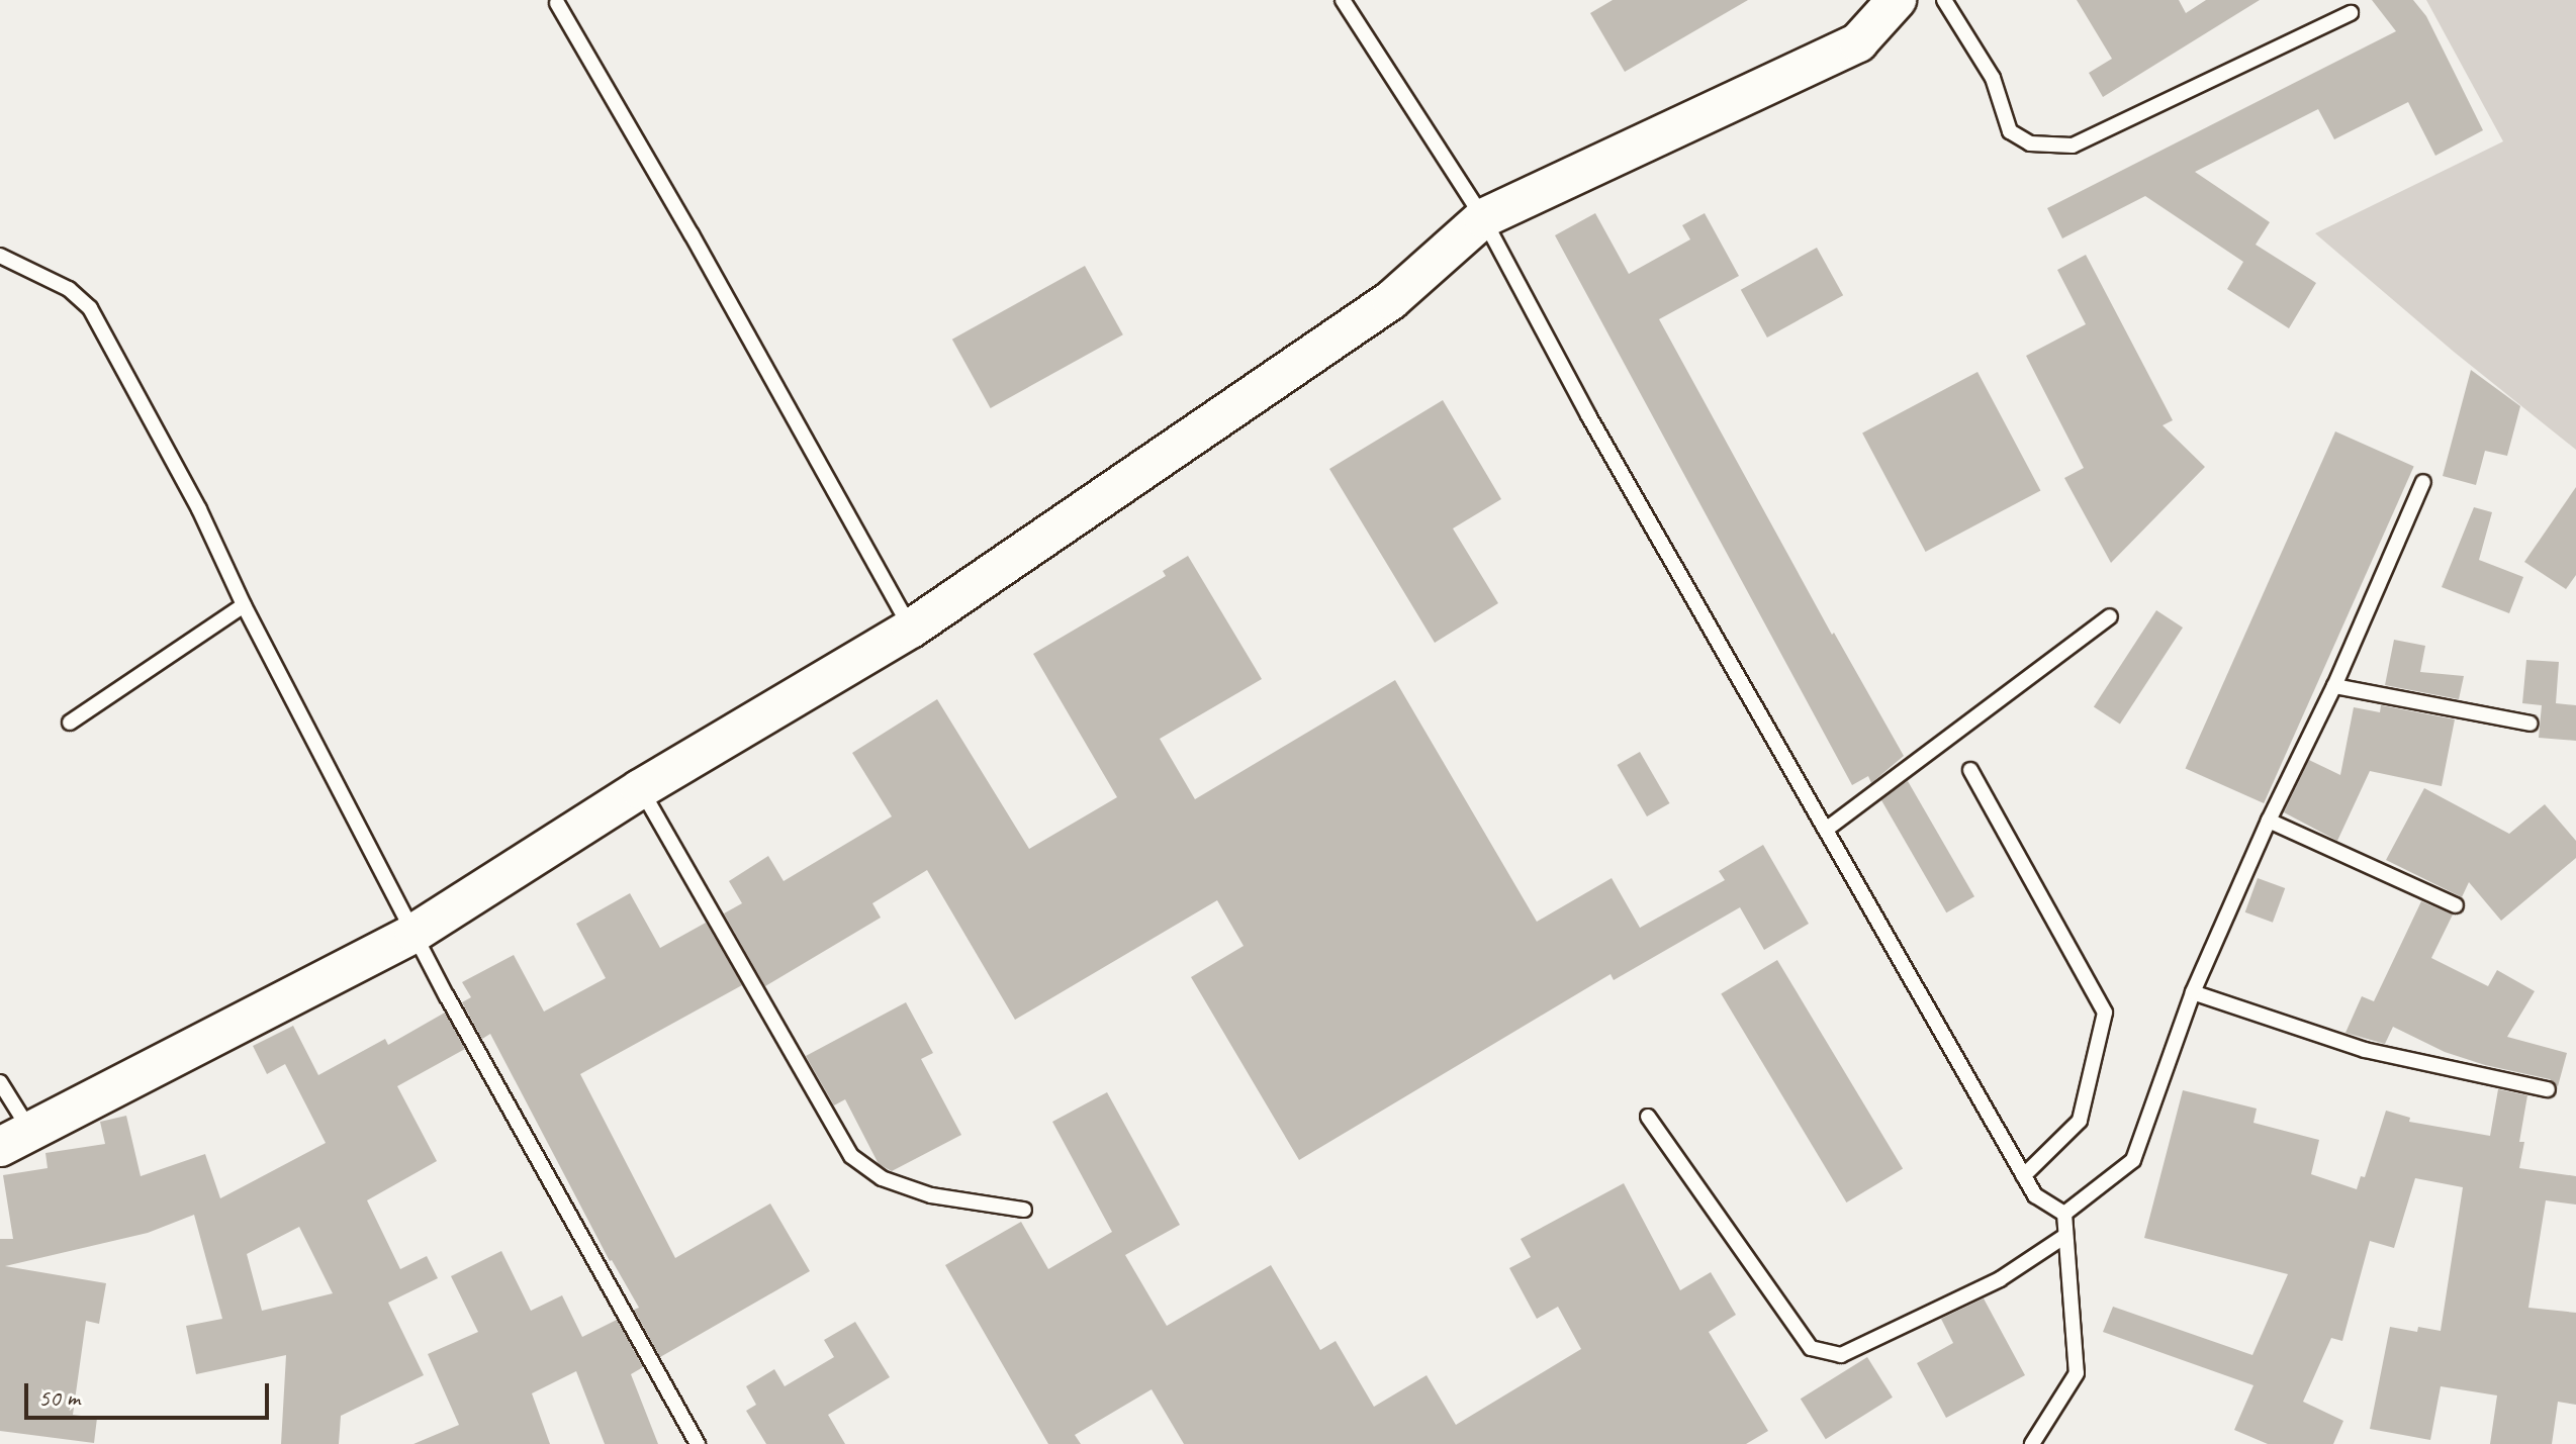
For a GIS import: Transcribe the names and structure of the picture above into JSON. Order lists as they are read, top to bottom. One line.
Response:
{"scale_bar":"50 m"}
